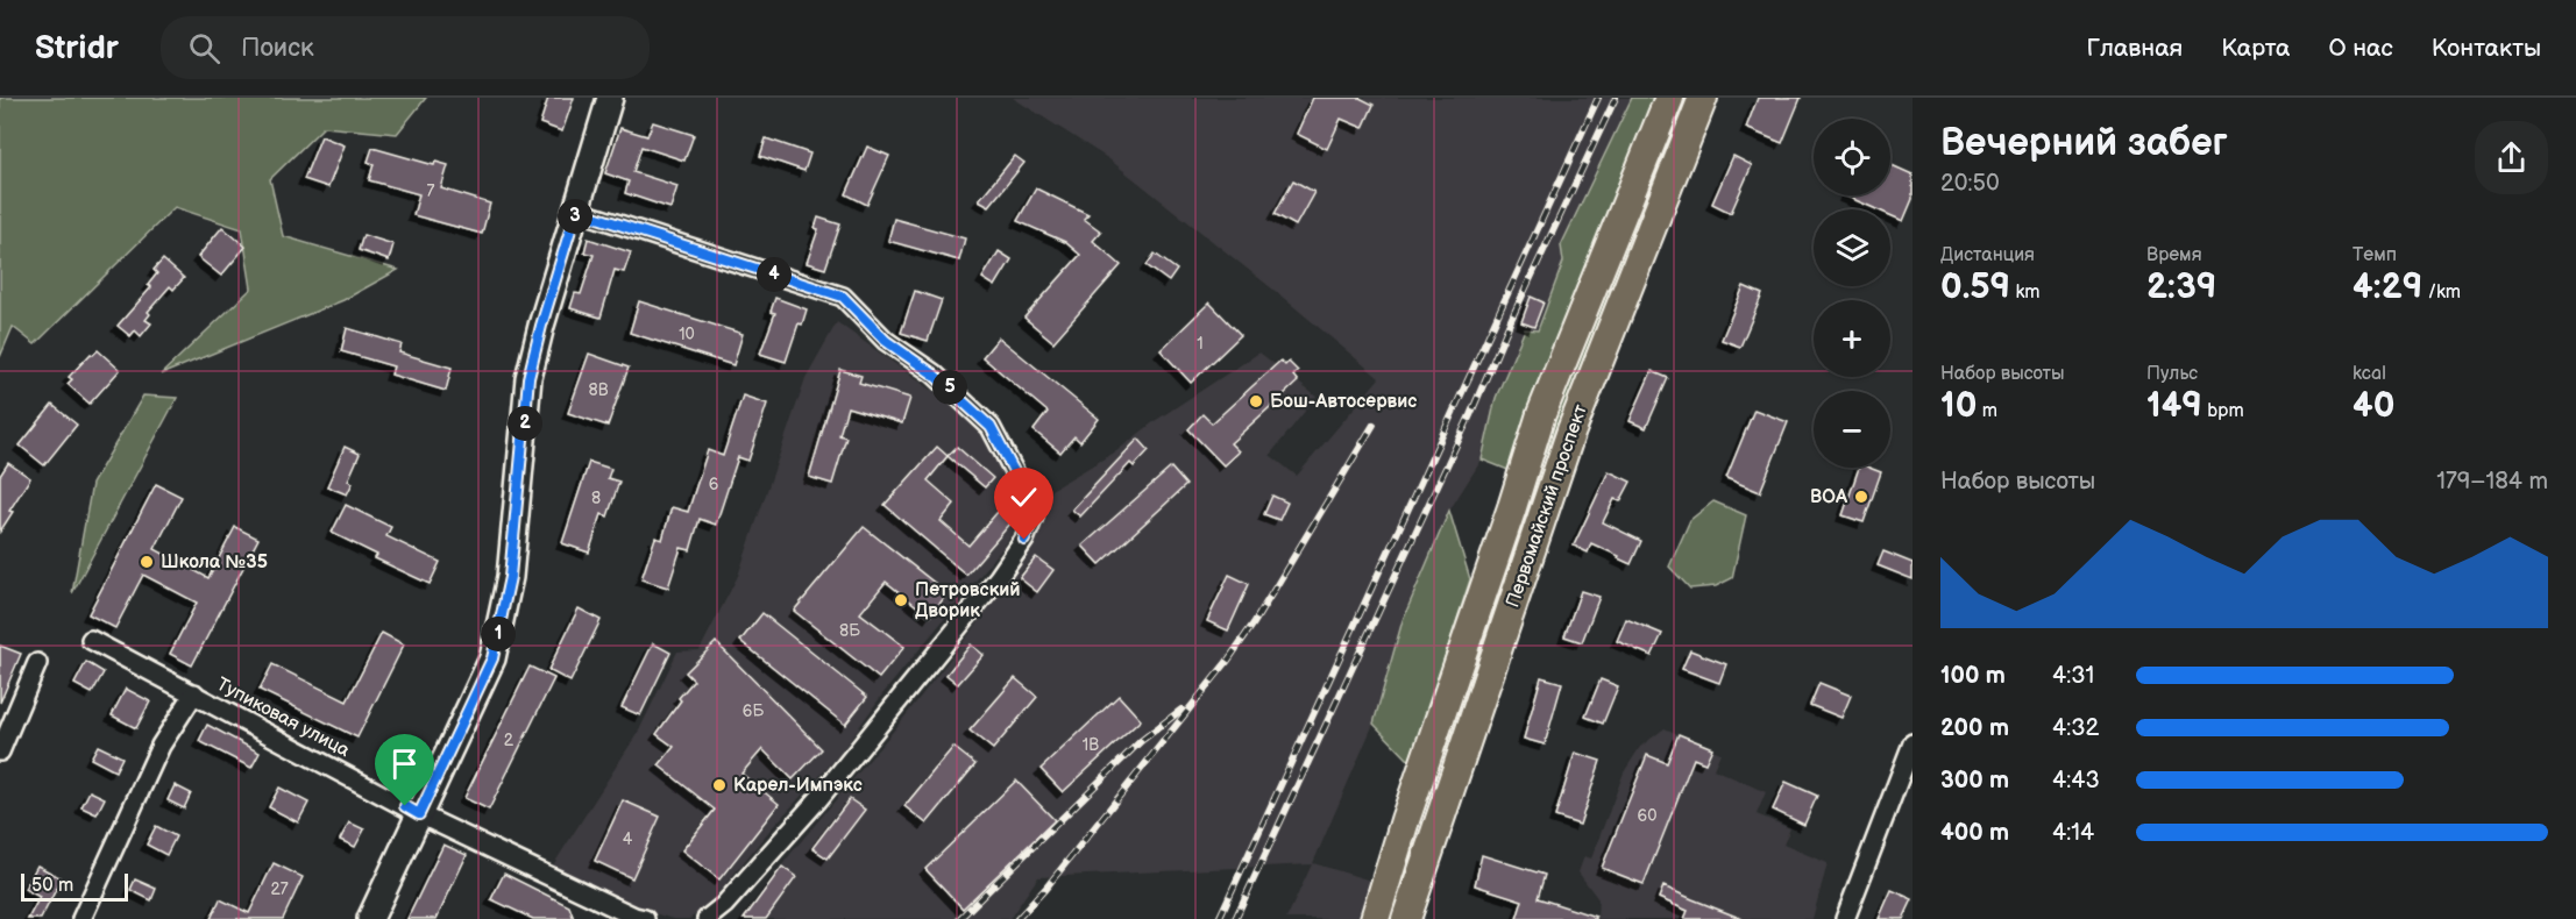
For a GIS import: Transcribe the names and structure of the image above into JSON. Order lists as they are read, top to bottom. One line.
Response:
{"streets":{"main road":["Первомайский проспект"],"street":["Тупиковая улица"]},"places":["Бош-Автосервис","ВОА","Школа №35","Петровский Дворик","Карел-Импэкс"],"house_numbers":["7","10","1","8В","6","8","8Б","6Б","2","1В","60","4","27"],"scale_bar":"50 m","page":{"header":"Stridr","search":"Поиск","nav":["Главная","Карта","О нас","Контакты"],"heading":["Вечерний забег","20:50"],"map_buttons":["+","−"],"pins":["3","4","5","2","1"],"stats":[["Дистанция","0.59 km"],["Время","2:39"],["Темп","4:29 /km"],["Набор высоты","10 m"],["Пульс","149 bpm"],["kcal","40"]],"chart":["Набор высоты","179–184 m"],"list":[{"name":"100 m","note":"4:31"},{"name":"200 m","note":"4:32"},{"name":"300 m","note":"4:43"},{"name":"400 m","note":"4:14"}],"scale":"50 m"}}
